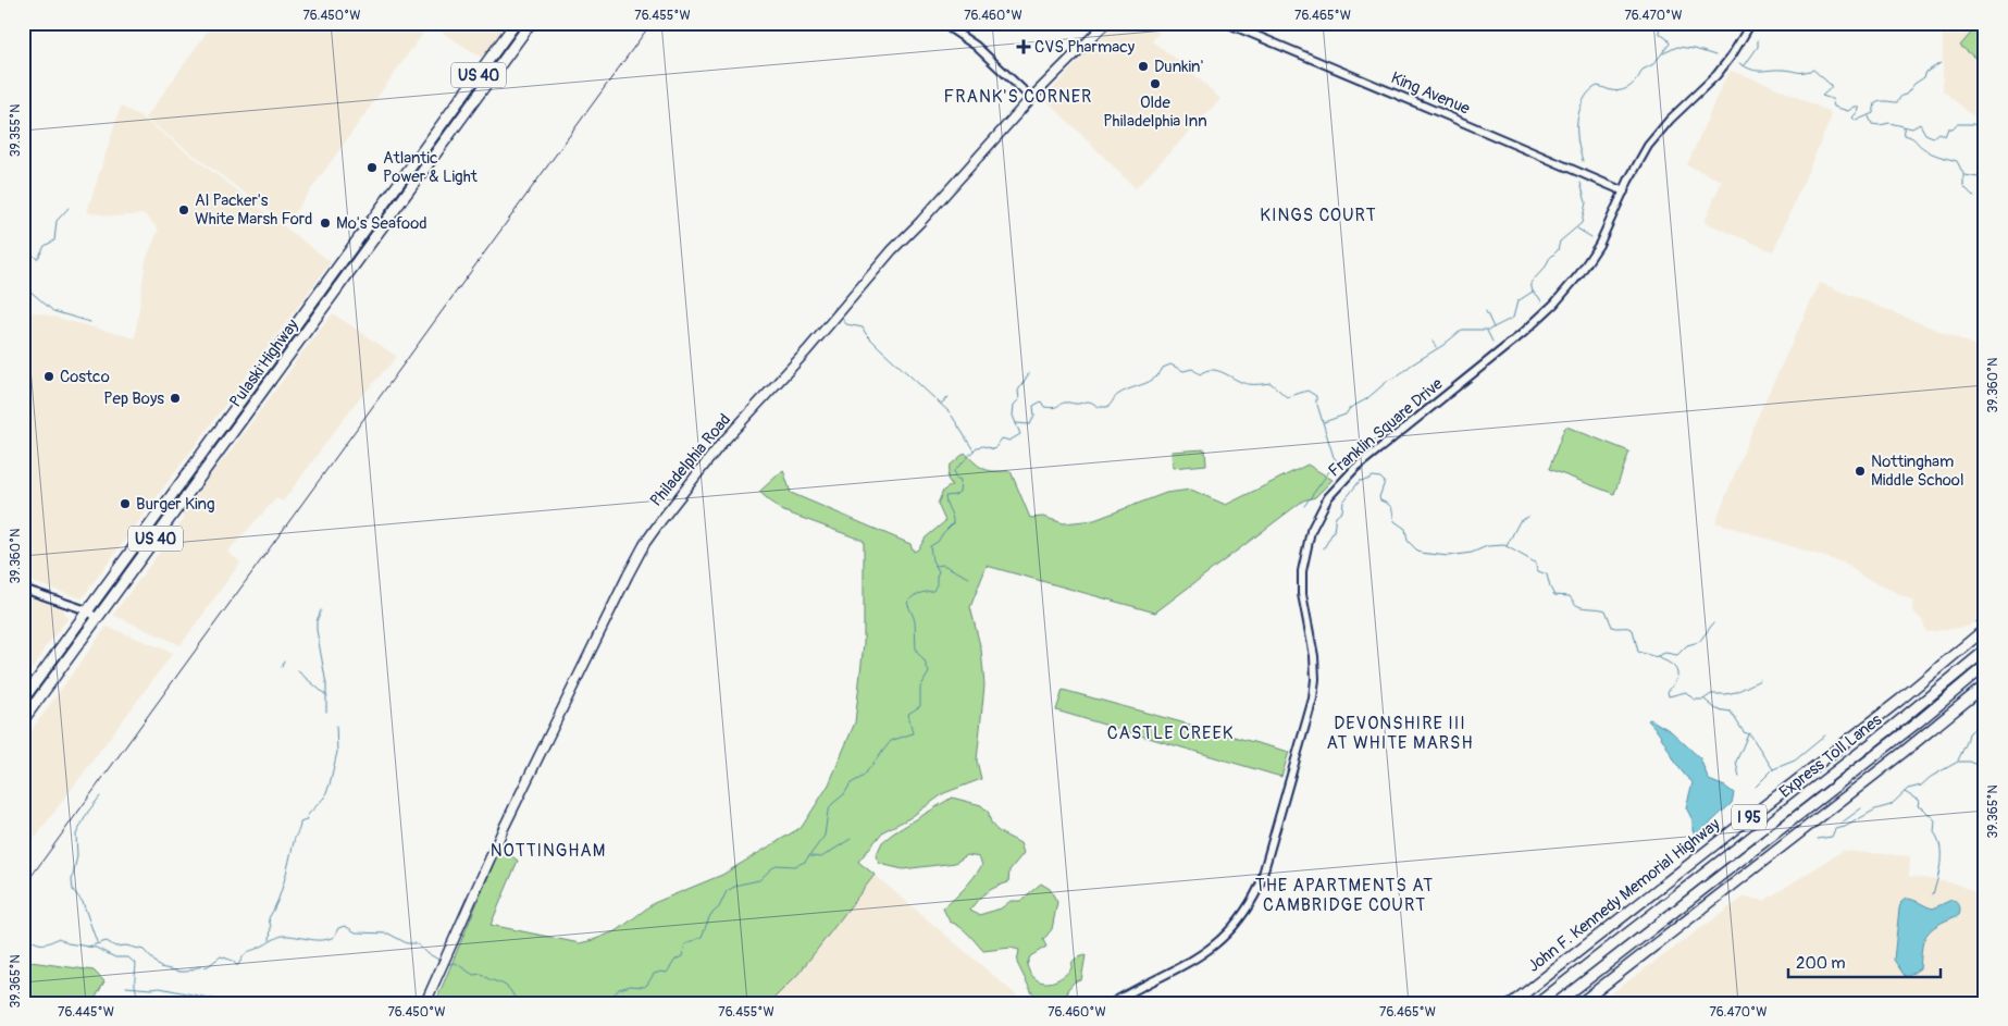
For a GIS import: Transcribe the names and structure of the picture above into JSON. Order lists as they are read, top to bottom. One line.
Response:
{"streets":{"highway":["US 40","Pulaski Highway","Express Toll Lanes","I 95","John F. Kennedy Memorial Highway"],"main road":["Philadelphia Road"],"street":["King Avenue","Franklin Square Drive"]},"crossings":[["King Avenue","Franklin Square Drive"]],"districts":["FRANK'S CORNER","KINGS COURT","DEVONSHIRE III AT WHITE MARSH","CASTLE CREEK","NOTTINGHAM","THE APARTMENTS AT CAMBRIDGE COURT"],"places":{"health":["CVS Pharmacy"],"other":["Dunkin'","Olde Philadelphia Inn","Atlantic Power & Light","Al Packer's White Marsh Ford","Mo's Seafood","Costco","Pep Boys","Nottingham Middle School","Burger King"]},"scale_bar":"200 m","coordinates":["76.450°W","76.455°W","76.460°W","76.465°W","76.470°W","39.355°N","39.360°N","39.365°N","76.445°W"]}
